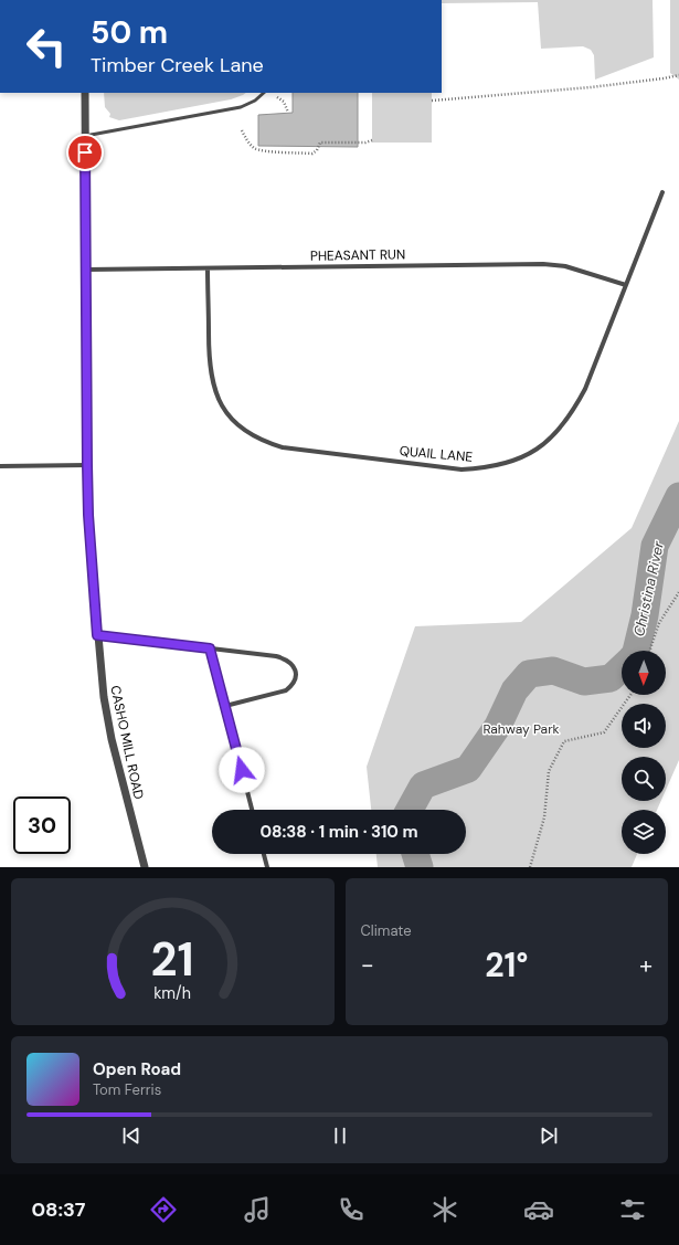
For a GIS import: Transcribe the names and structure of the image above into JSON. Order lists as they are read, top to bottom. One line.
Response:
{"streets":{"street":["PHEASANT RUN","QUAIL LANE","CASHO MILL ROAD"]},"crossings":[["PHEASANT RUN","QUAIL LANE"],["PHEASANT RUN","CASHO MILL ROAD"]],"water":["Christina River"],"parks":["Rahway Park"],"north":"bottom","page":{"turn":["50 m","Timber Creek Lane"],"limit":"30","trip":"08:38 · 1 min · 310 m","tile":"Climate","heat":["−","21°","+"],"song":["Open Road","Tom Ferris"],"tabs":"08:37","gauge":["21","km/h"]}}
